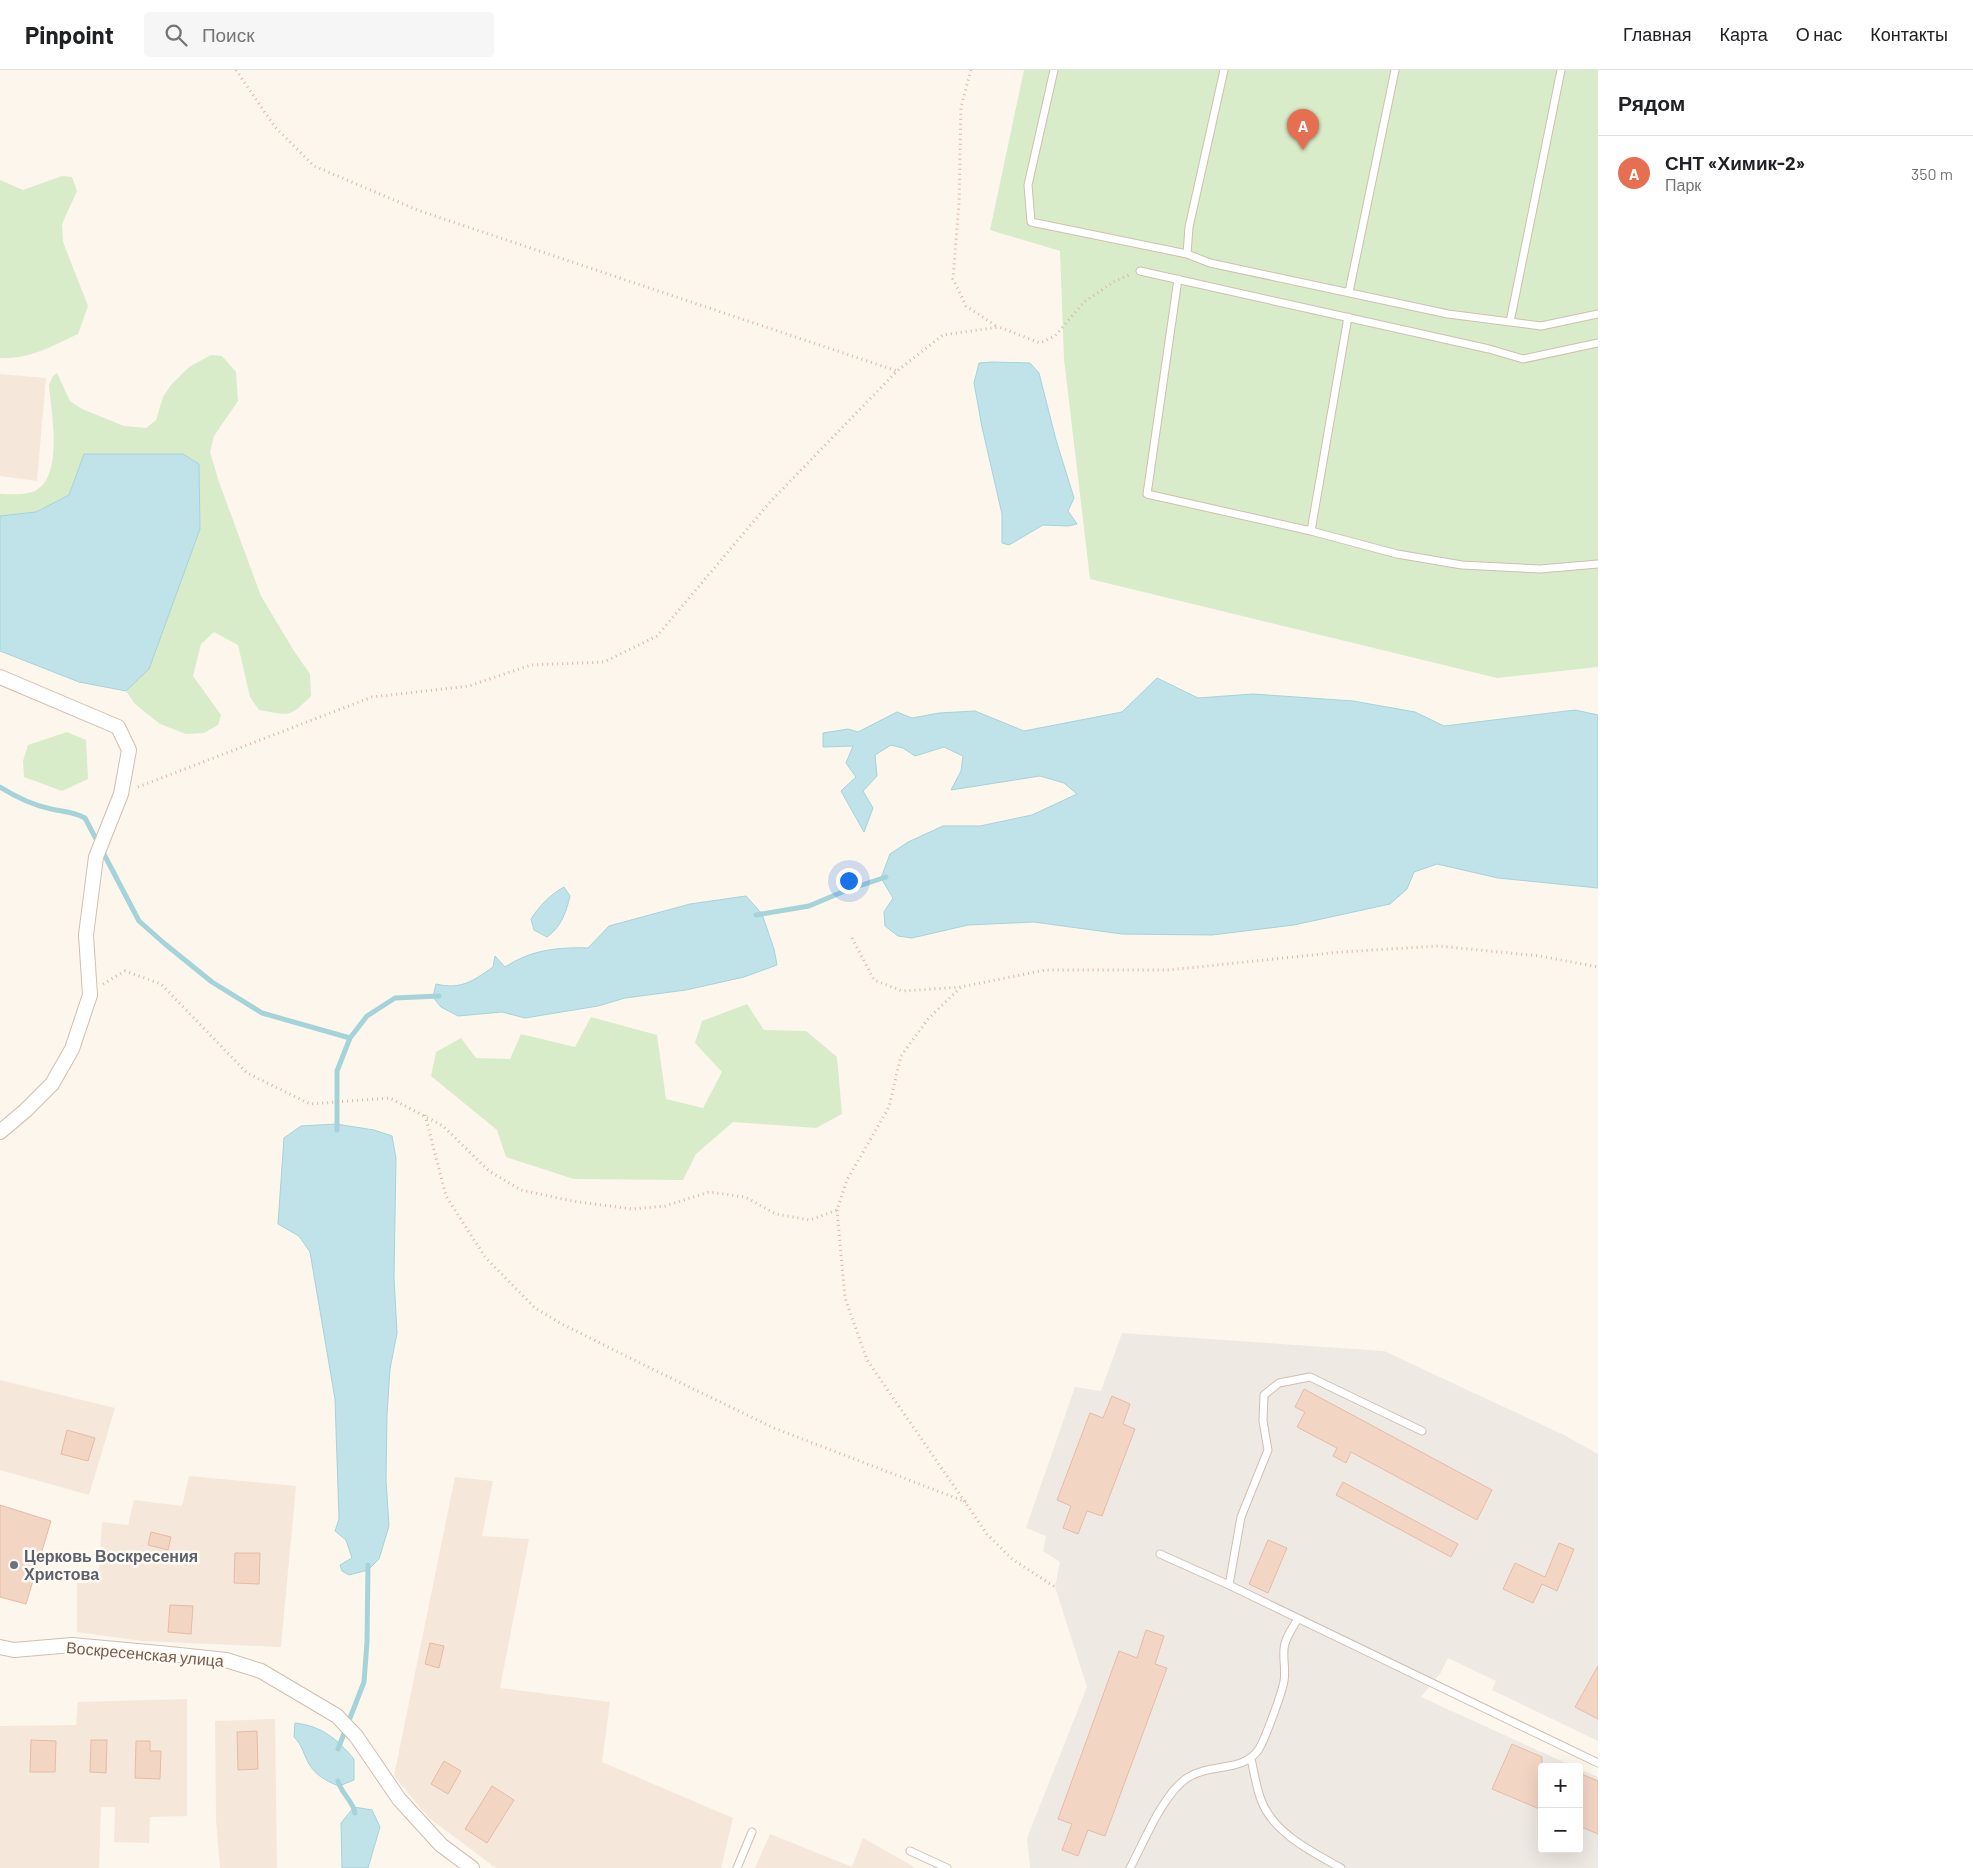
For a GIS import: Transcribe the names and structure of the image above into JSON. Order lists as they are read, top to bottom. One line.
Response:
{"streets":{"street":["Воскресенская улица"]},"places":["Церковь Воскресения Христова"],"page":{"header":"Pinpoint","search":"Поиск","nav":["Главная","Карта","О нас","Контакты"],"heading":"Рядом","pins":"A","list":[{"mark":"A","name":"СНТ «Химик-2»","note":"Парк","value":"350 m"}],"map_buttons":["+","−"]}}
